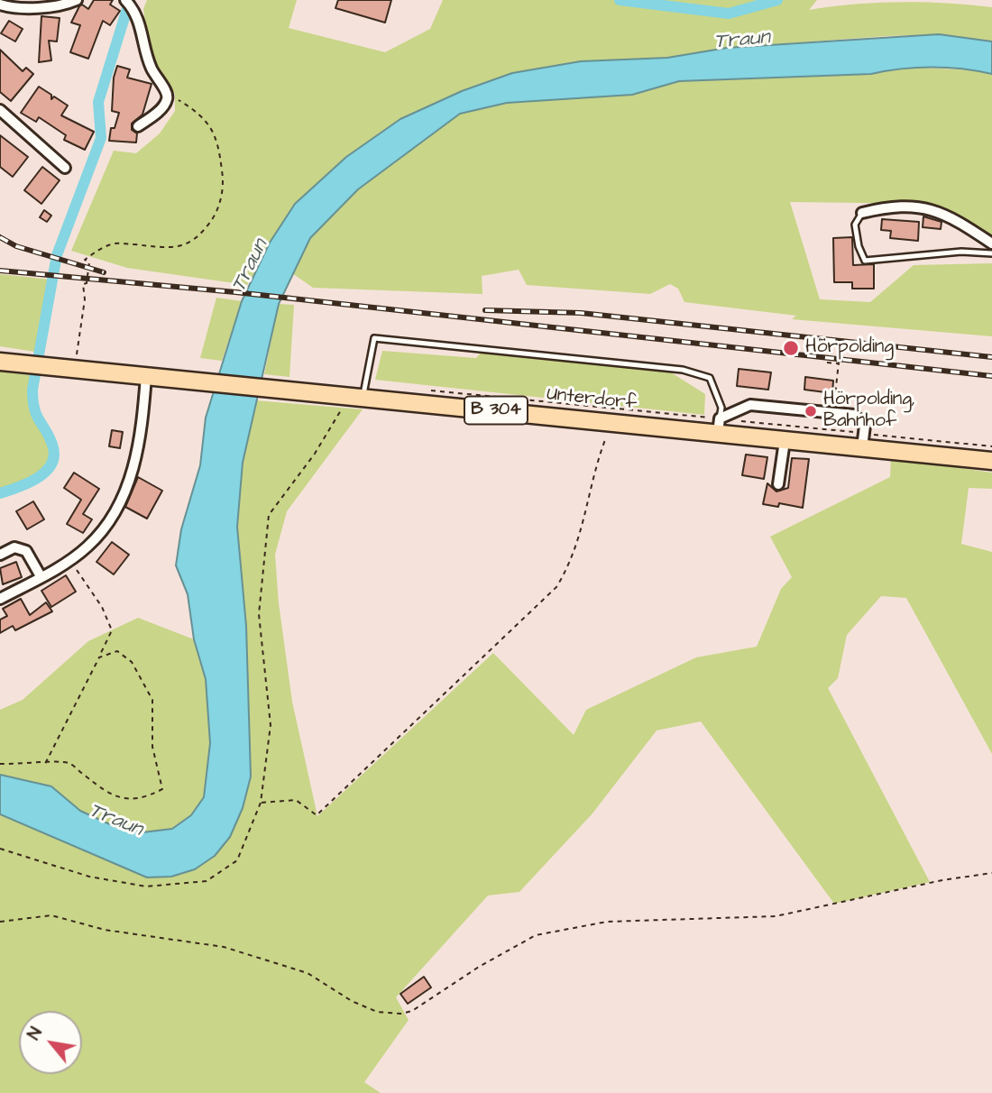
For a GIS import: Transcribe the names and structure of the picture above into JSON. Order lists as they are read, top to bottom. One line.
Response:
{"streets":{"main road":["Unterdorf","B 304"]},"crossings":[["Unterdorf","B 304"]],"water":["Traun"],"places":["Hörpolding","Hörpolding, Bahnhof"],"north":"top left"}
